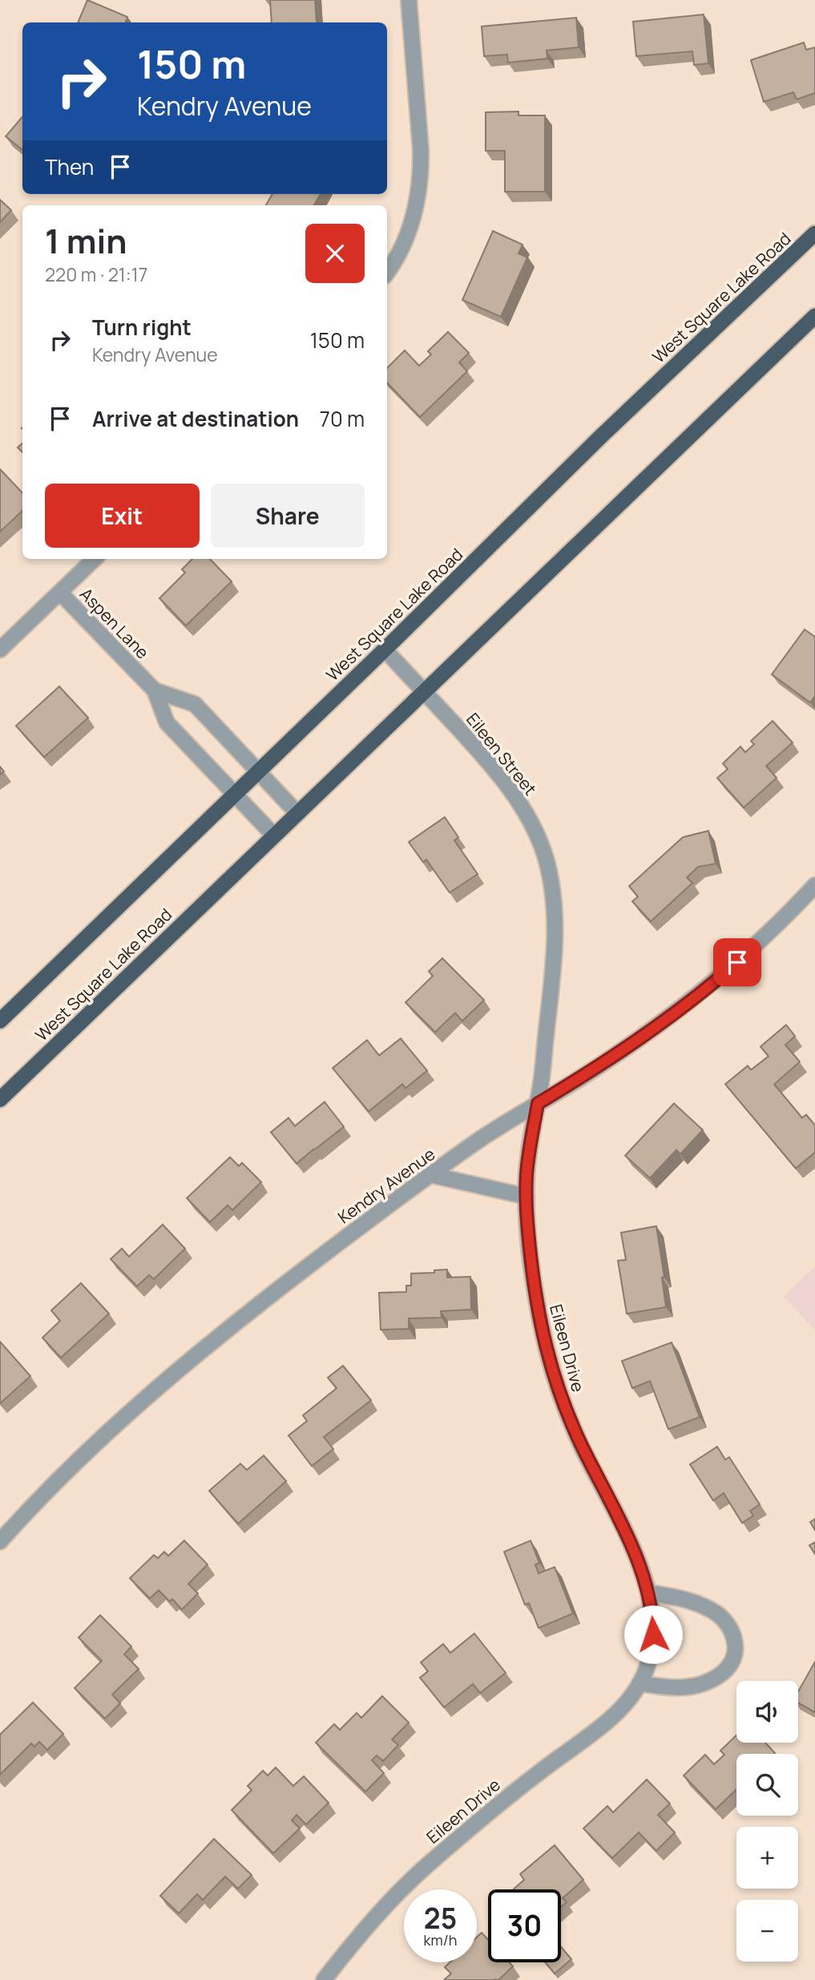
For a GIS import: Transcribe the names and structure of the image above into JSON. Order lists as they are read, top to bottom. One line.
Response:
{"streets":{"highway":["West Square Lake Road"],"street":["Aspen Lane","Eileen Street","Kendry Avenue","Eileen Drive"]},"crossings":[["West Square Lake Road","Aspen Lane"],["West Square Lake Road","Eileen Street"],["Eileen Street","Kendry Avenue"],["Eileen Street","Eileen Drive"],["Kendry Avenue","Eileen Drive"]],"page":{"turn":["150 m","Kendry Avenue"],"then":"Then","heading":["1 min","220 m · 21:17"],"list":[{"name":"Turn right","note":"Kendry Avenue","value":"150 m"},{"name":"Arrive at destination","value":"70 m"}],"buttons":["Exit","Share"],"map_buttons":["+","−"],"speed":"25 km/h","limit":"30"}}
